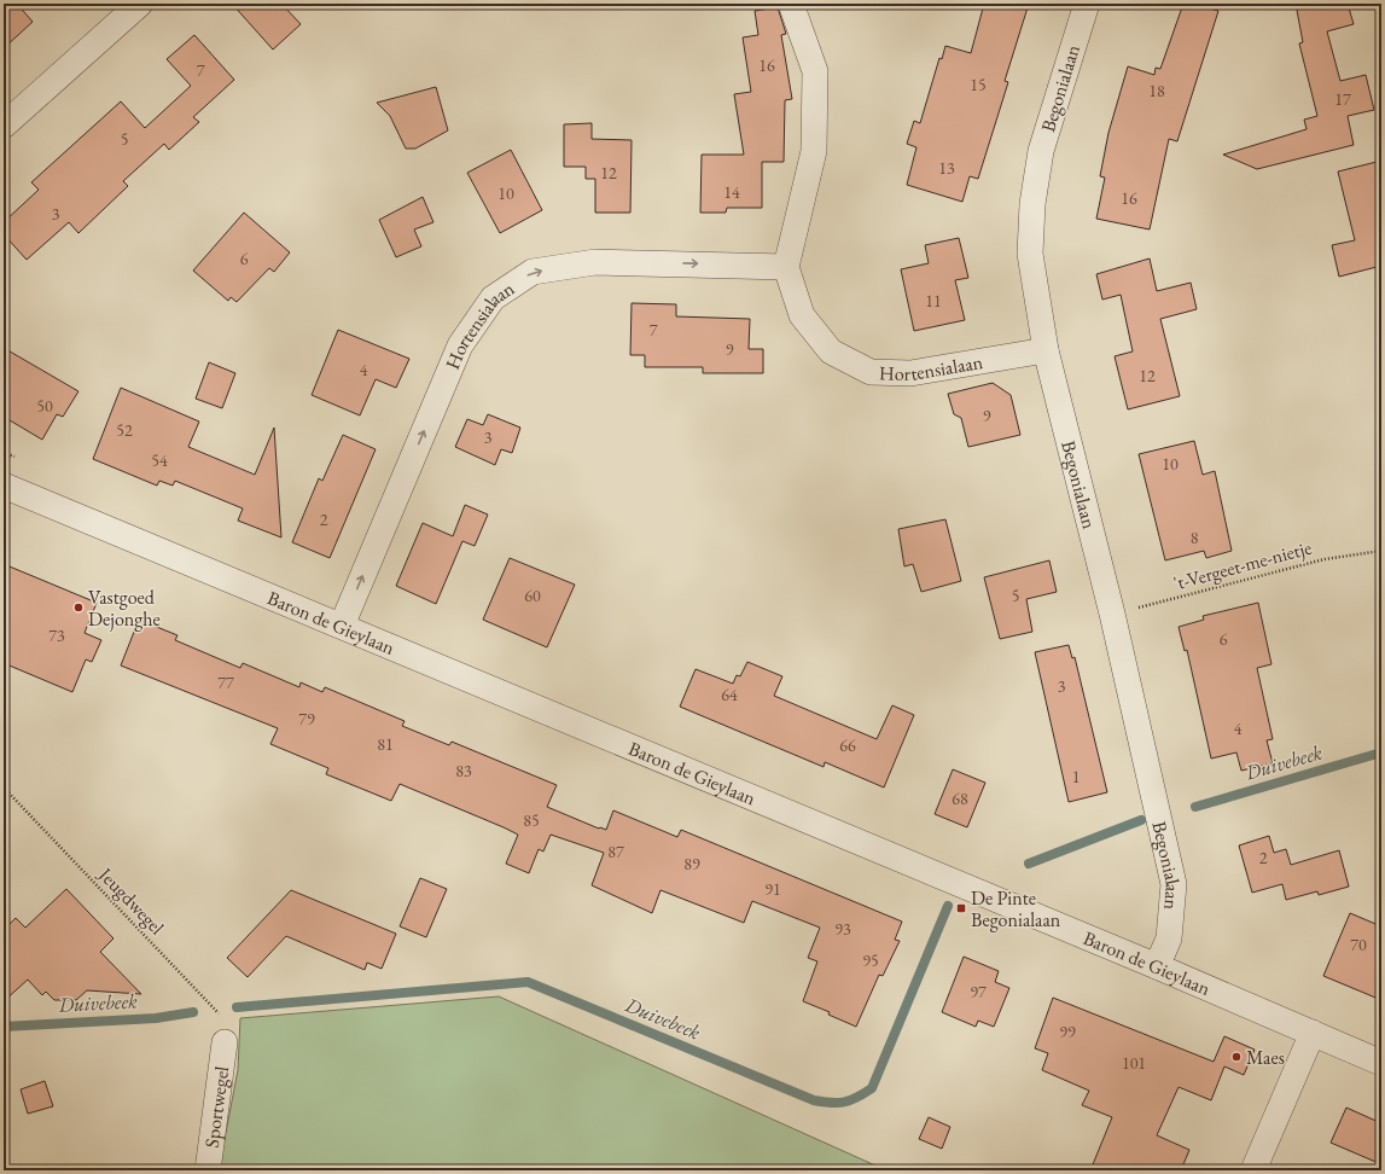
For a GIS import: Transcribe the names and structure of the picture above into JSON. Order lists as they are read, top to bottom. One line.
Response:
{"streets":{"street":["Begonialaan","Hortensialaan","Baron de Gieylaan","Sportwegel"],"path":["'t-Vergeet-me-nietje","Jeugdwegel"]},"crossings":[["Begonialaan","Hortensialaan"],["Begonialaan","'t-Vergeet-me-nietje"],["Begonialaan","Baron de Gieylaan"],["Hortensialaan","Baron de Gieylaan"],["Jeugdwegel","Sportwegel"]],"one_way":["Hortensialaan"],"water":["Duivebeek"],"places":{"other":["Vastgoed Dejonghe","Maes"],"transit":["De Pinte Begonialaan"]},"house_numbers":["16","7","15","18","17","5","13","12","14","10","16","3","6","11","7","9","4","12","50","9","52","3","54","10","2","8","60","5","73","6","77","3","64","79","4","81","66","83","1","68","85","87","2","89","91","93","70","95","97","99","101"]}
